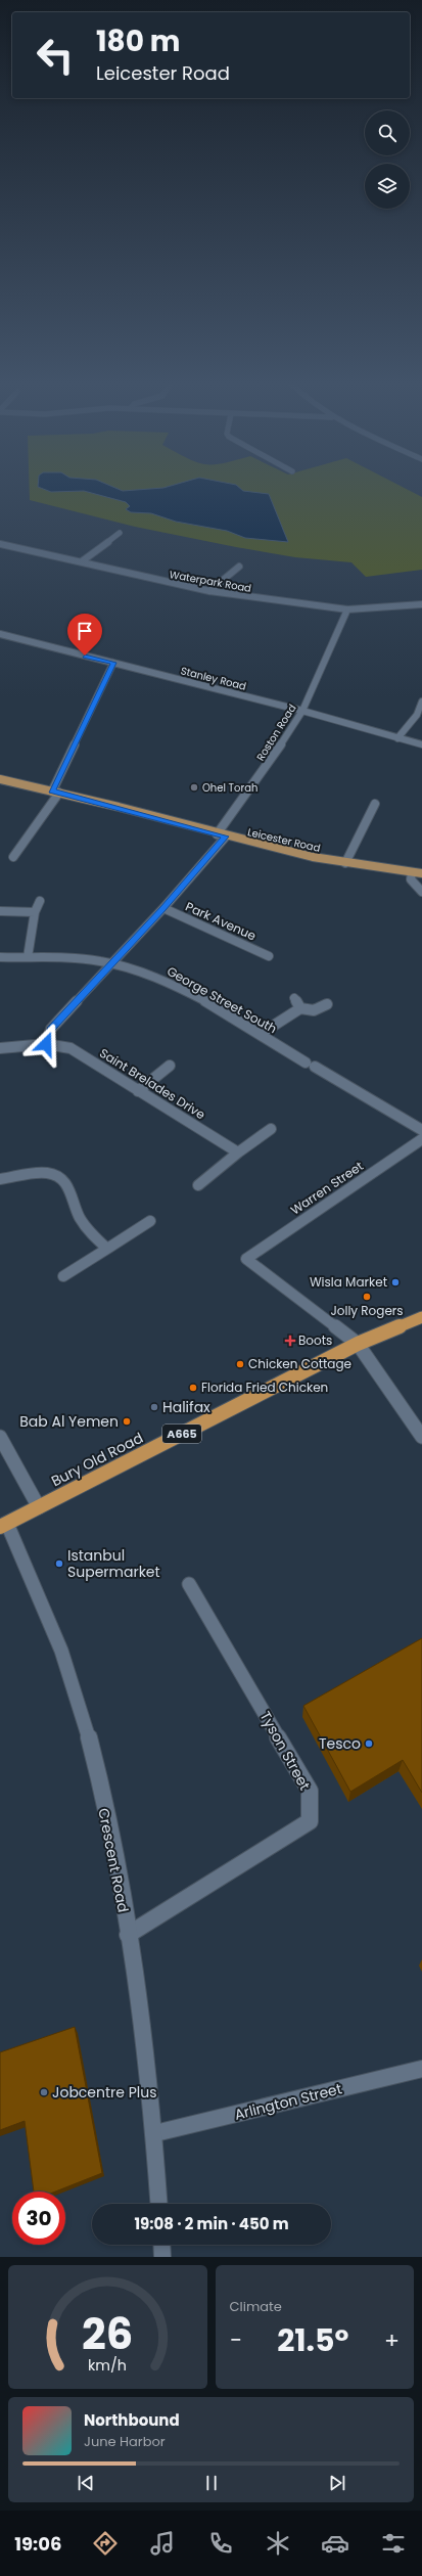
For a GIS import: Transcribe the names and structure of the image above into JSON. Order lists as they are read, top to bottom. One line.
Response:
{"streets":{"highway":["A665","Bury Old Road"],"main road":["Leicester Road"],"street":["Waterpark Road","Stanley Road","Roston Road","Park Avenue","George Street South","Saint Brelades Drive","Warren Street","Tyson Street","Crescent Road","Arlington Street"]},"crossings":[["Waterpark Road","Roston Road"],["Stanley Road","Roston Road"],["Roston Road","Leicester Road"],["Roston Road","Park Avenue"],["Roston Road","George Street South"],["Roston Road","Saint Brelades Drive"],["Warren Street","Bury Old Road"],["Bury Old Road","Crescent Road"],["Tyson Street","Crescent Road"],["Crescent Road","Arlington Street"]],"places":{"other":["Ohel Torah","Wisla Market","Jolly Rogers","Chicken Cottage","Florida Fried Chicken","Halifax","Bab Al Yemen","Istanbul Supermarket","Tesco","Jobcentre Plus"],"health":["Boots"]},"page":{"turn":["180 m","Leicester Road"],"limit":"30","trip":"19:08 · 2 min · 450 m","tile":"Climate","heat":["−","21.5°","+"],"song":["Northbound","June Harbor"],"tabs":"19:06","gauge":["26","km/h"]}}
